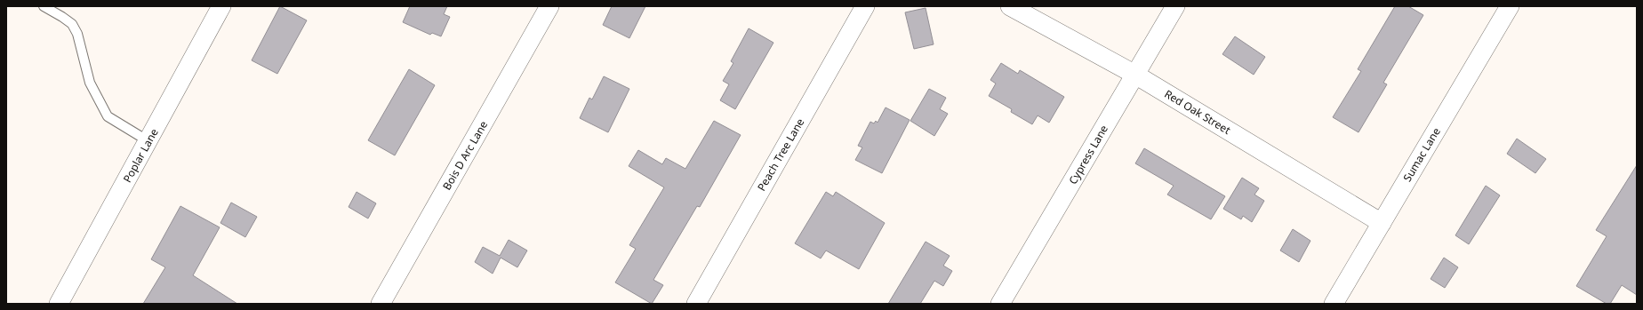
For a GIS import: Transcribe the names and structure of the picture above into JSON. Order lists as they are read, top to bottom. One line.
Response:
{"streets":{"street":["Red Oak Street","Peach Tree Lane","Cypress Lane","Sumac Lane","Poplar Lane","Bois D Arc Lane"]},"crossings":[["Red Oak Street","Cypress Lane"],["Red Oak Street","Sumac Lane"]]}
